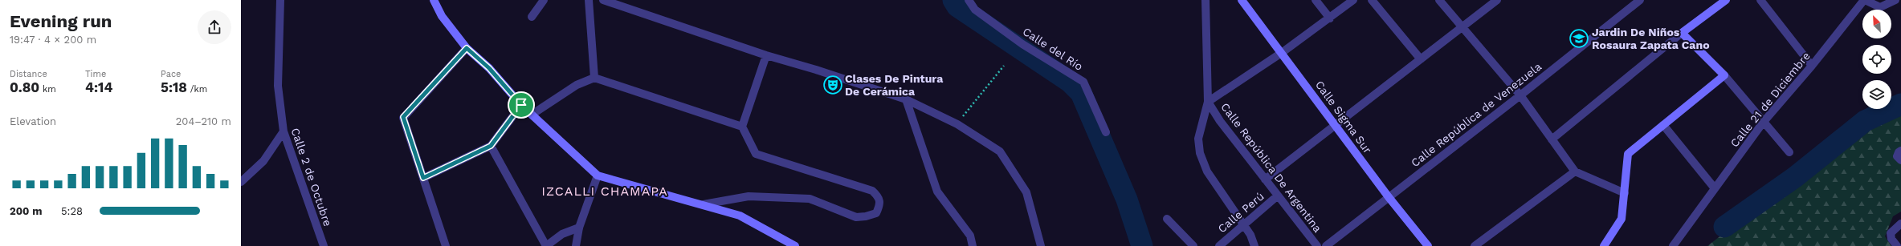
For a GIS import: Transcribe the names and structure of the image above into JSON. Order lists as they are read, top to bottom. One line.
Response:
{"streets":{"main road":["Calle Sigma Sur"],"street":["Calle del Río","Calle 21 de Diciembre","Calle República de Venezuela","Calle República De Argentina","Calle 2 de Octubre","Calle Perú"]},"crossings":[["Calle República de Venezuela","Calle Sigma Sur"],["Calle República De Argentina","Calle Perú"]],"districts":["IZCALLI CHAMAPA"],"places":{"school or university":["Jardin De Niños Rosaura Zapata Cano"],"theatre":["Clases De Pintura De Cerámica"]},"north":"top left","page":{"heading":["Evening run","19:47 · 4 × 200 m"],"stats":[["Distance","0.80 km"],["Time","4:14"],["Pace","5:18 /km"]],"chart":["Elevation","204–210 m"],"list":[{"name":"200 m","note":"5:28"}]}}
